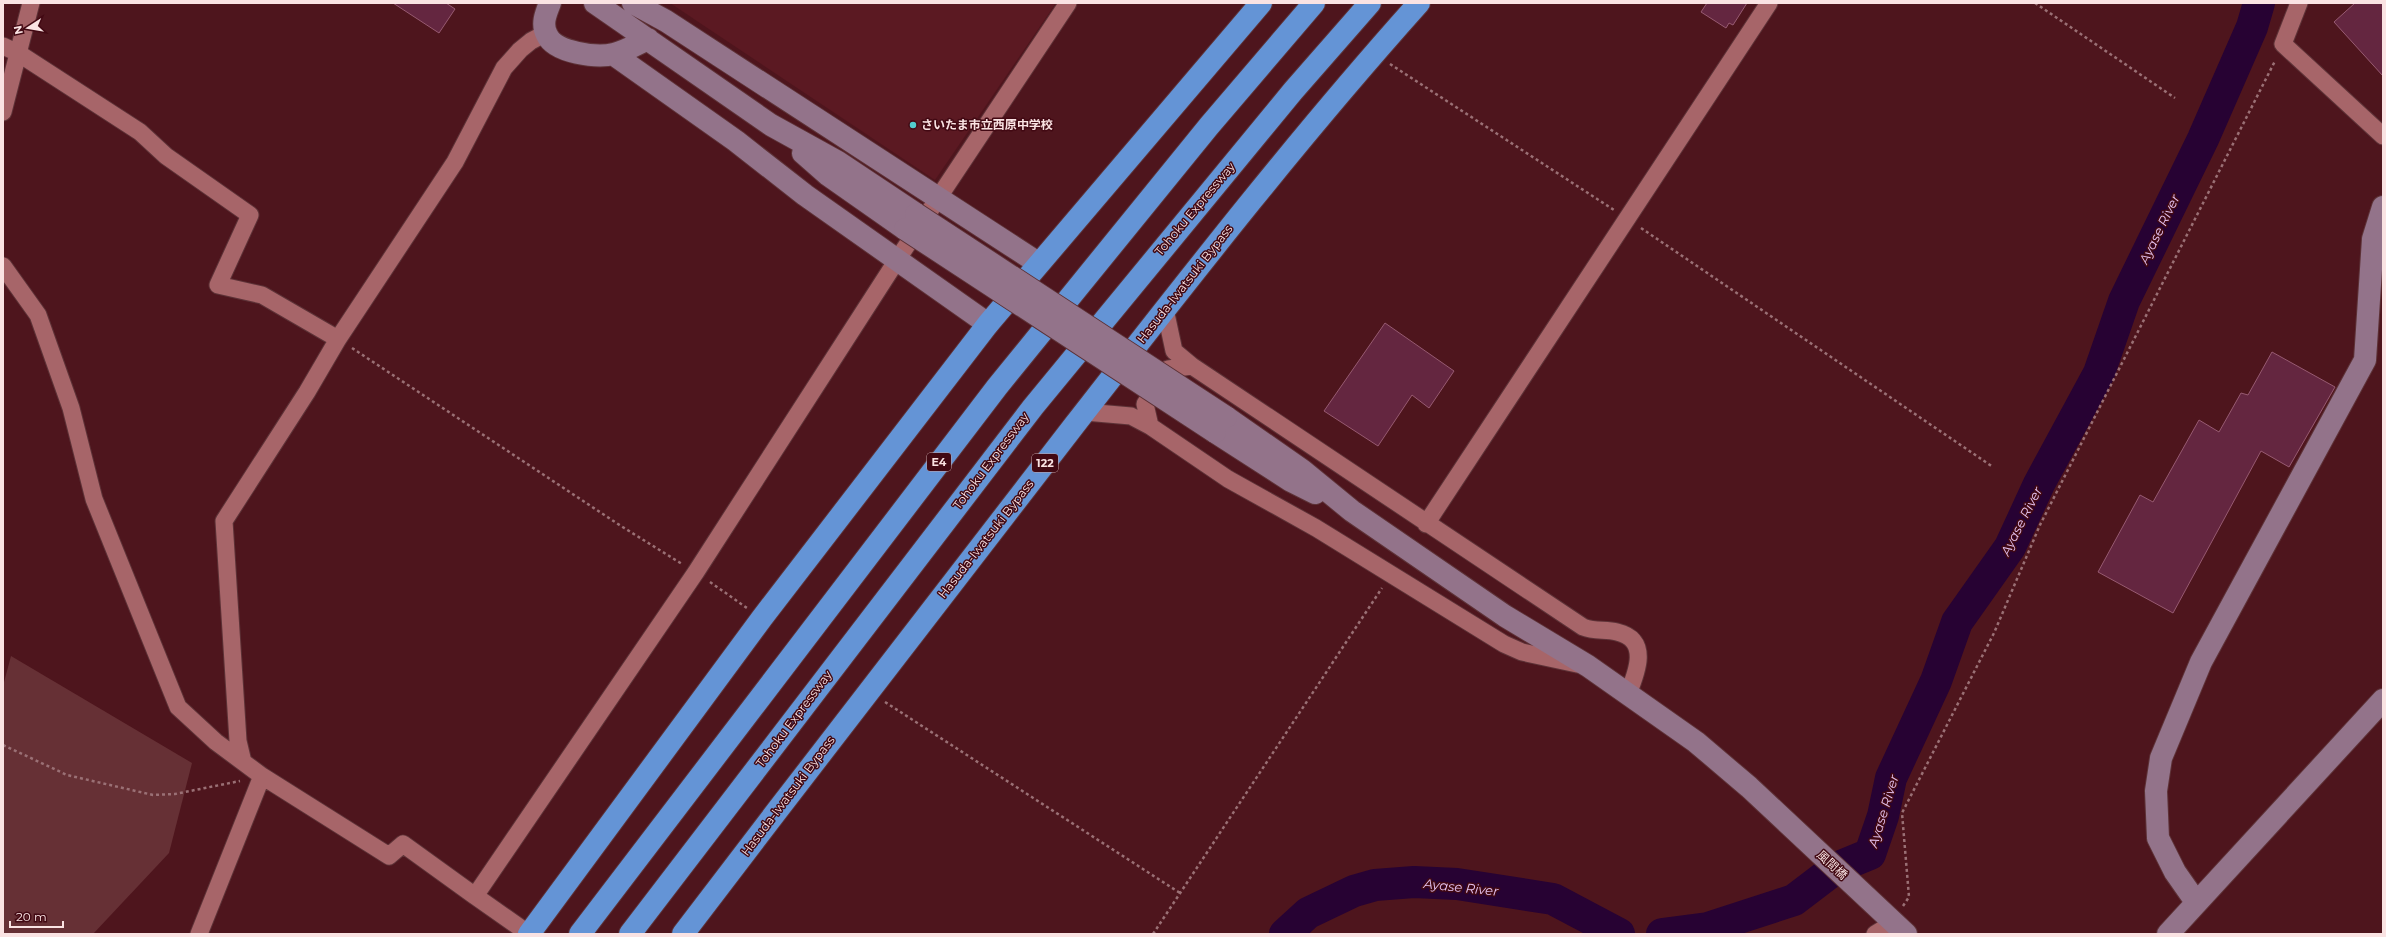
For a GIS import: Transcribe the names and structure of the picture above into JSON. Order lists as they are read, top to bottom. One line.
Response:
{"streets":{"highway":["Tohoku Expressway","Hasuda-Iwatsuki Bypass","E4","122"],"street":["風間橋"]},"water":["Ayase River"],"places":["さいたま市立西原中学校"],"scale_bar":"20 m","north":"left"}
